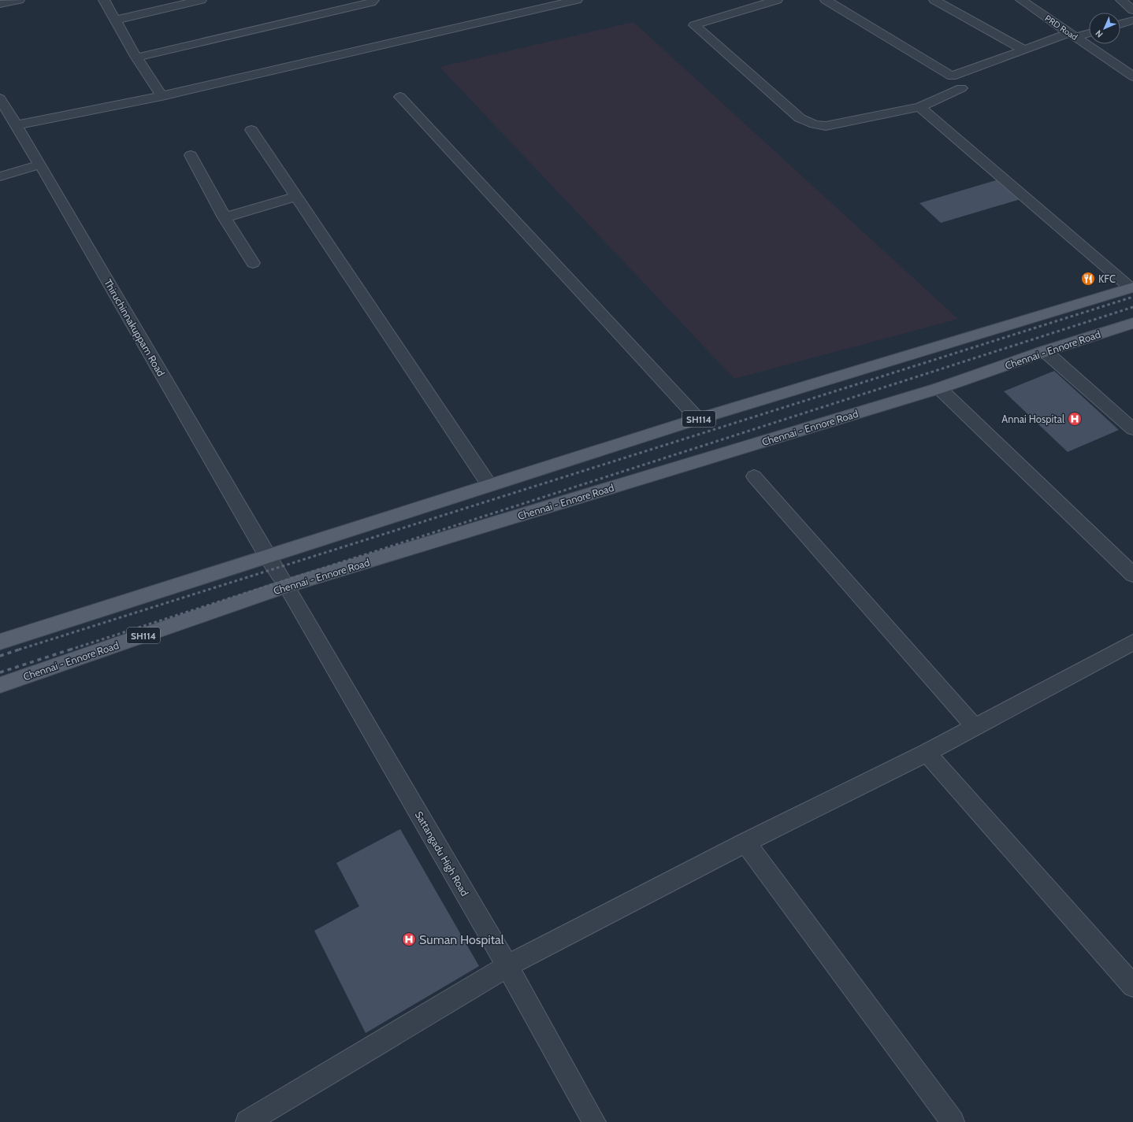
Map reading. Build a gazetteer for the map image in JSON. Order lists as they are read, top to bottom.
{
  "streets": {
    "main road": ["Chennai - Ennore Road", "SH114"],
    "street": ["PRD Road", "Thiruchinnakuppam Road", "Sattangadu High Road"]
  },
  "crossings": [
    ["Thiruchinnakuppam Road", "Chennai - Ennore Road"],
    ["Thiruchinnakuppam Road", "SH114"],
    ["Thiruchinnakuppam Road", "Sattangadu High Road"],
    ["Chennai - Ennore Road", "Sattangadu High Road"]
  ],
  "places": {
    "restaurant": ["KFC"],
    "hospital": ["Annai Hospital", "Suman Hospital"]
  },
  "north": "bottom left"
}
